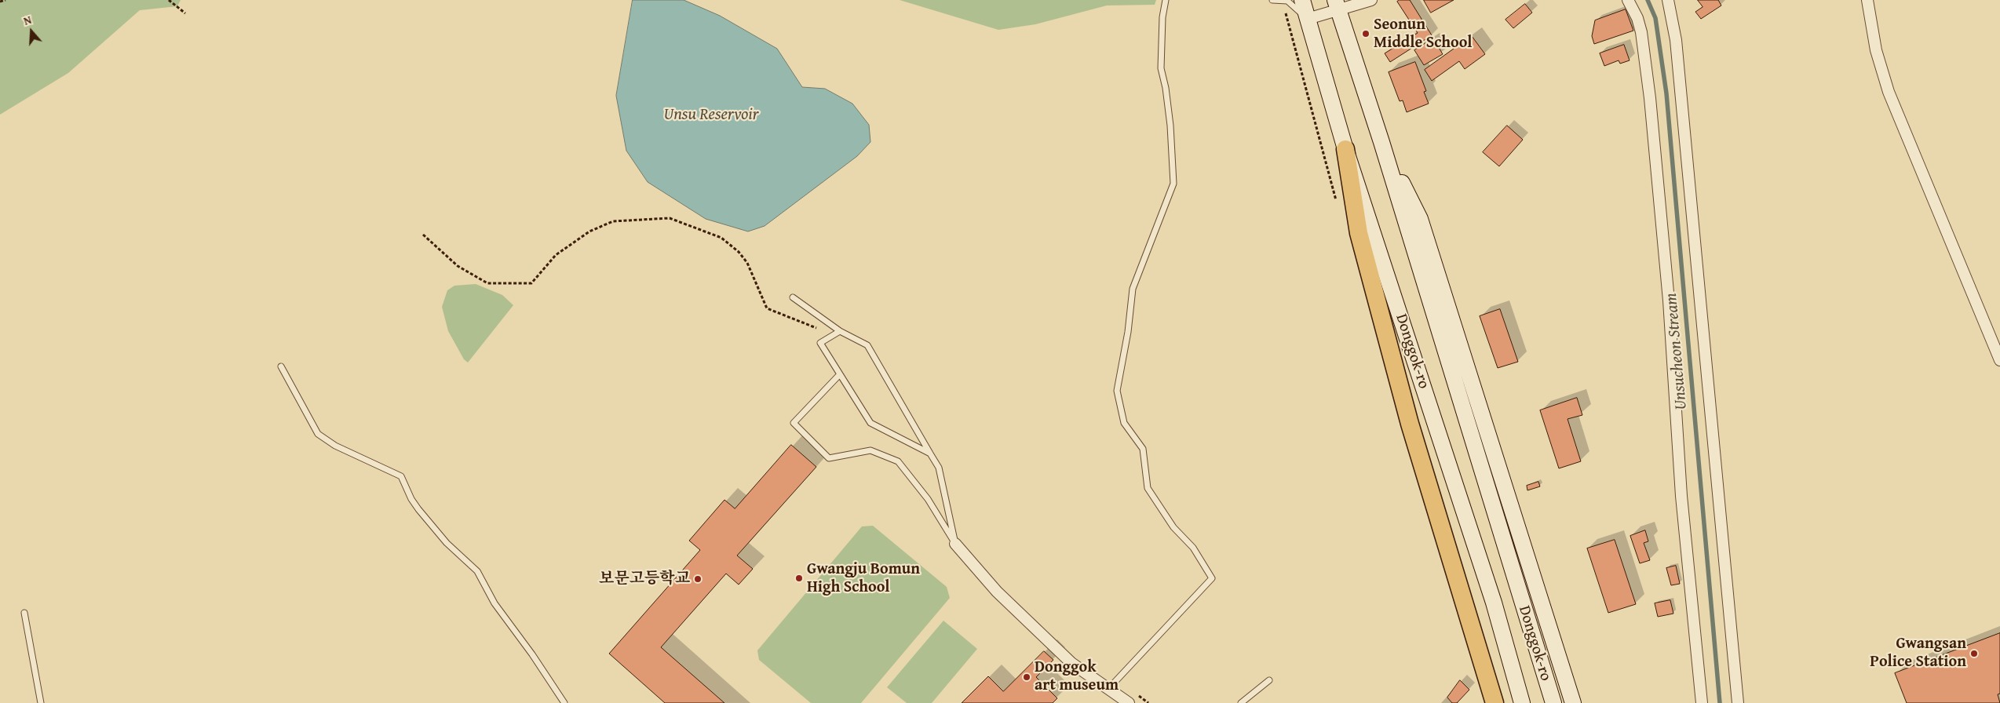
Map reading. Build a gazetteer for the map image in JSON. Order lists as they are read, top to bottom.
{
  "streets": {
    "main road": ["Donggok-ro"]
  },
  "water": ["Unsu Reservoir", "Unsucheon Stream"],
  "places": [
    "Seonun Middle School",
    "Gwangju Bomun High School",
    "보문고등학교",
    "Gwangsan Police Station",
    "Donggok art museum"
  ],
  "north": "top"
}
